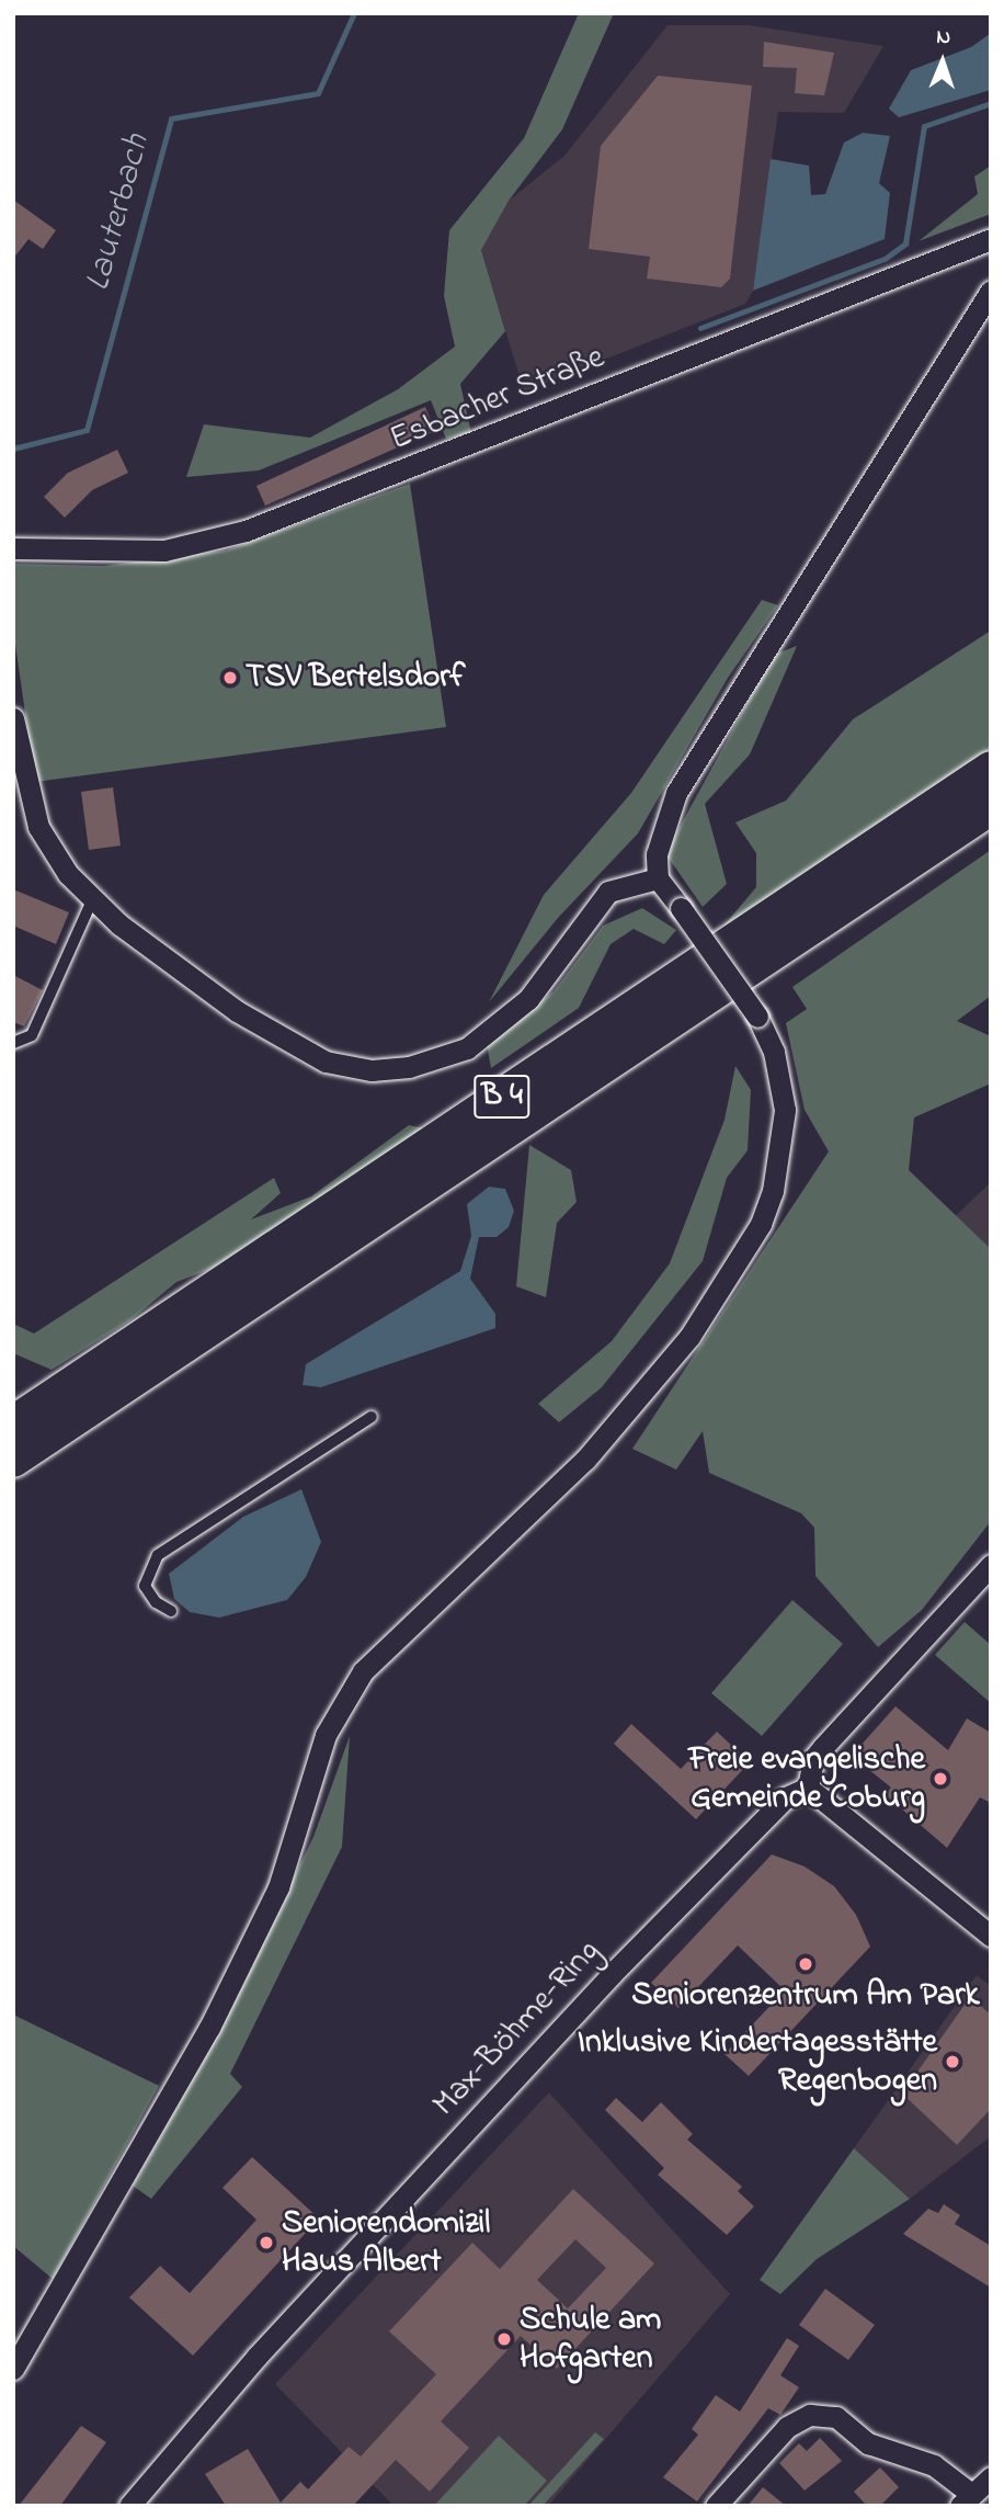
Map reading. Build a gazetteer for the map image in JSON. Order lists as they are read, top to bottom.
{
  "streets": {
    "highway": ["B 4"],
    "street": ["Esbacher Straße", "Max-Böhme-Ring"]
  },
  "water": ["Lauterbach"],
  "places": [
    "TSV Bertelsdorf",
    "Freie evangelische Gemeinde Coburg",
    "Seniorenzentrum Am Park",
    "Inklusive Kindertagesstätte Regenbogen",
    "Seniorendomizil Haus Albert",
    "Schule am Hofgarten"
  ],
  "north": "top"
}
